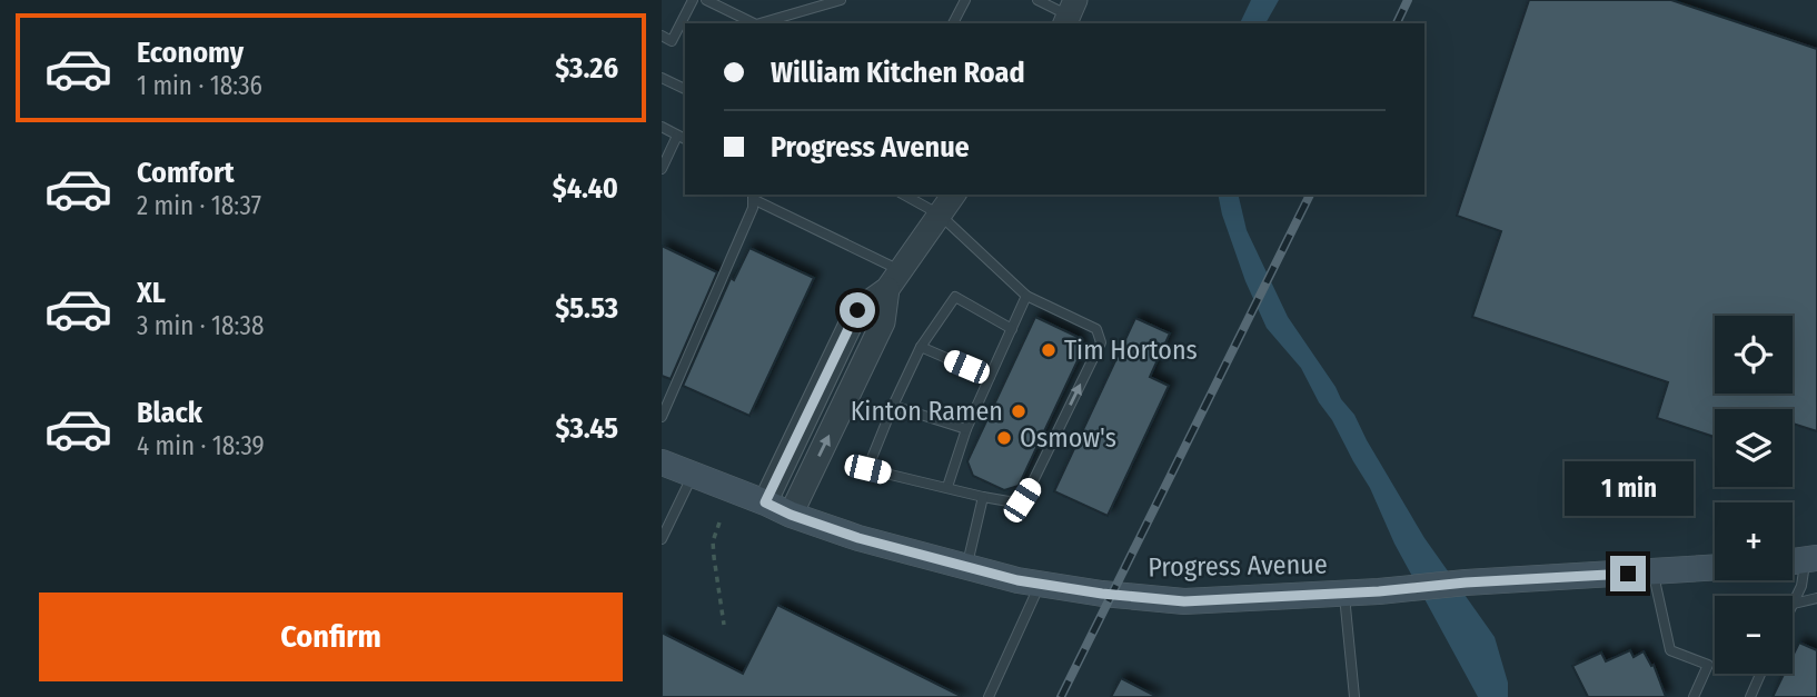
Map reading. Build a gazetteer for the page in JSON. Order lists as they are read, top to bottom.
{
  "streets": {
    "main road": ["Progress Avenue"]
  },
  "places": ["Tim Hortons", "Kinton Ramen", "Osmow's"],
  "page": {
    "list": [
      {
        "name": "Economy",
        "note": "1 min · 18:36",
        "value": "$3.26"
      },
      {
        "name": "Comfort",
        "note": "2 min · 18:37",
        "value": "$4.40"
      },
      {
        "name": "XL",
        "note": "3 min · 18:38",
        "value": "$5.53"
      },
      {
        "name": "Black",
        "note": "4 min · 18:39",
        "value": "$3.45"
      }
    ],
    "banner": ["William Kitchen Road", "Progress Avenue"],
    "map_buttons": ["+", "−"],
    "bubble": "1 min",
    "buttons": "Confirm"
  }
}
